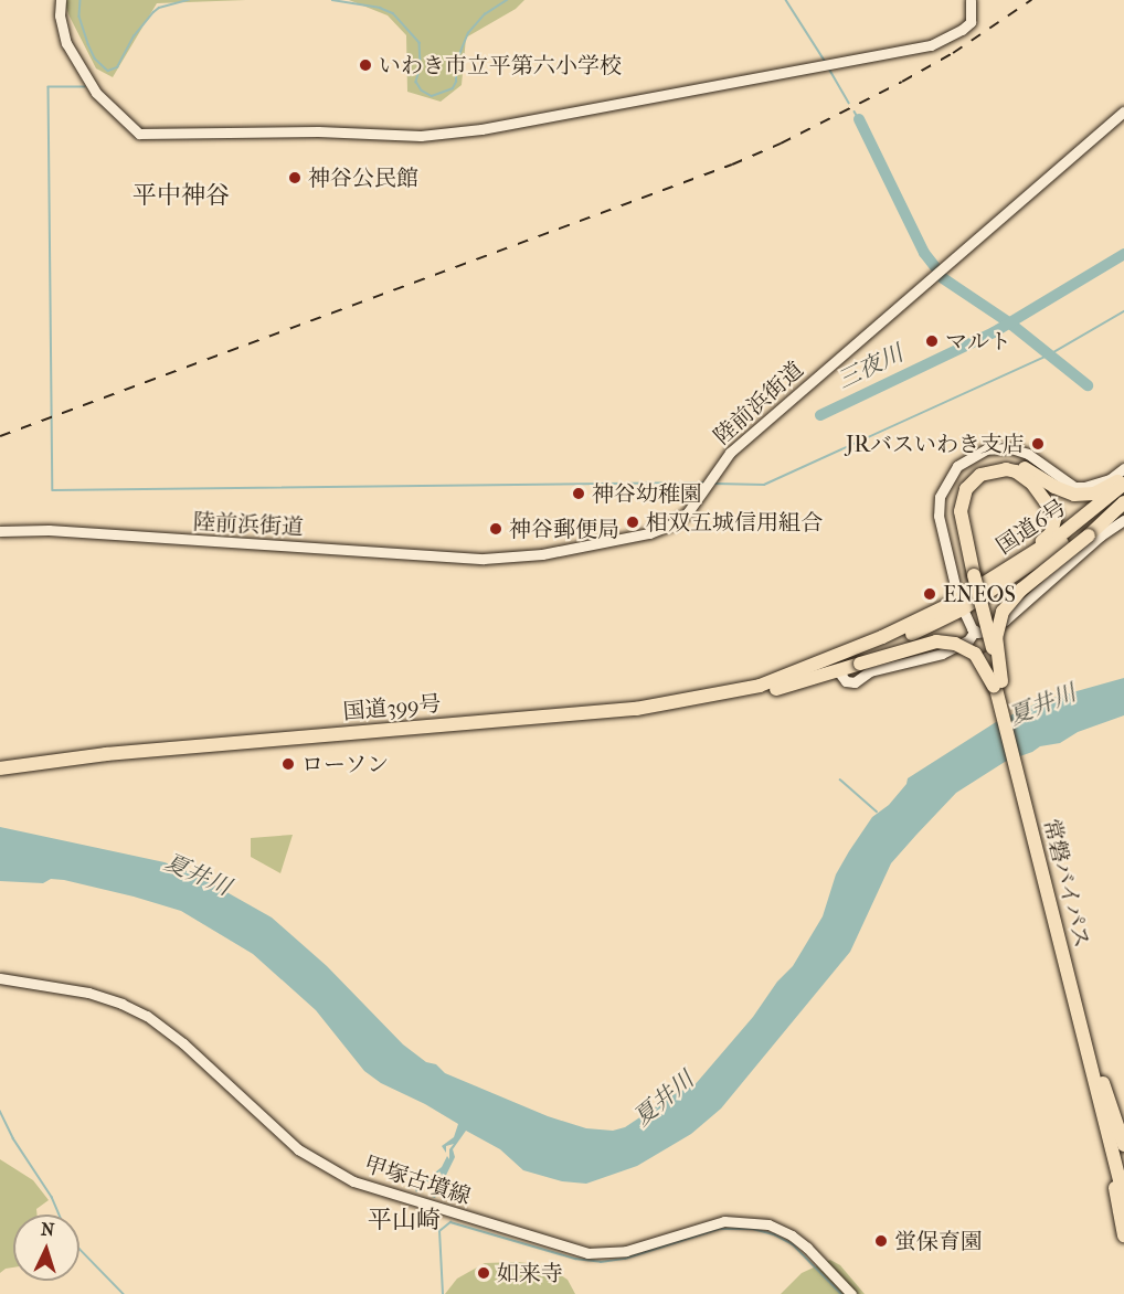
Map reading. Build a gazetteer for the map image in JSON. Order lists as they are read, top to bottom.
{
  "streets": {
    "highway": ["国道6号", "国道399号", "常磐バイパス"],
    "street": ["陸前浜街道", "甲塚古墳線"]
  },
  "crossings": [
    ["国道6号", "国道399号"],
    ["国道6号", "常磐バイパス"]
  ],
  "districts": ["平中神谷", "平山崎"],
  "water": ["三夜川", "夏井川"],
  "places": [
    "いわき市立平第六小学校",
    "神谷公民館",
    "マルト",
    "JRバスいわき支店",
    "神谷幼稚園",
    "相双五城信用組合",
    "神谷郵便局",
    "ENEOS",
    "ローソン",
    "蛍保育園",
    "如来寺"
  ],
  "north": "top"
}
